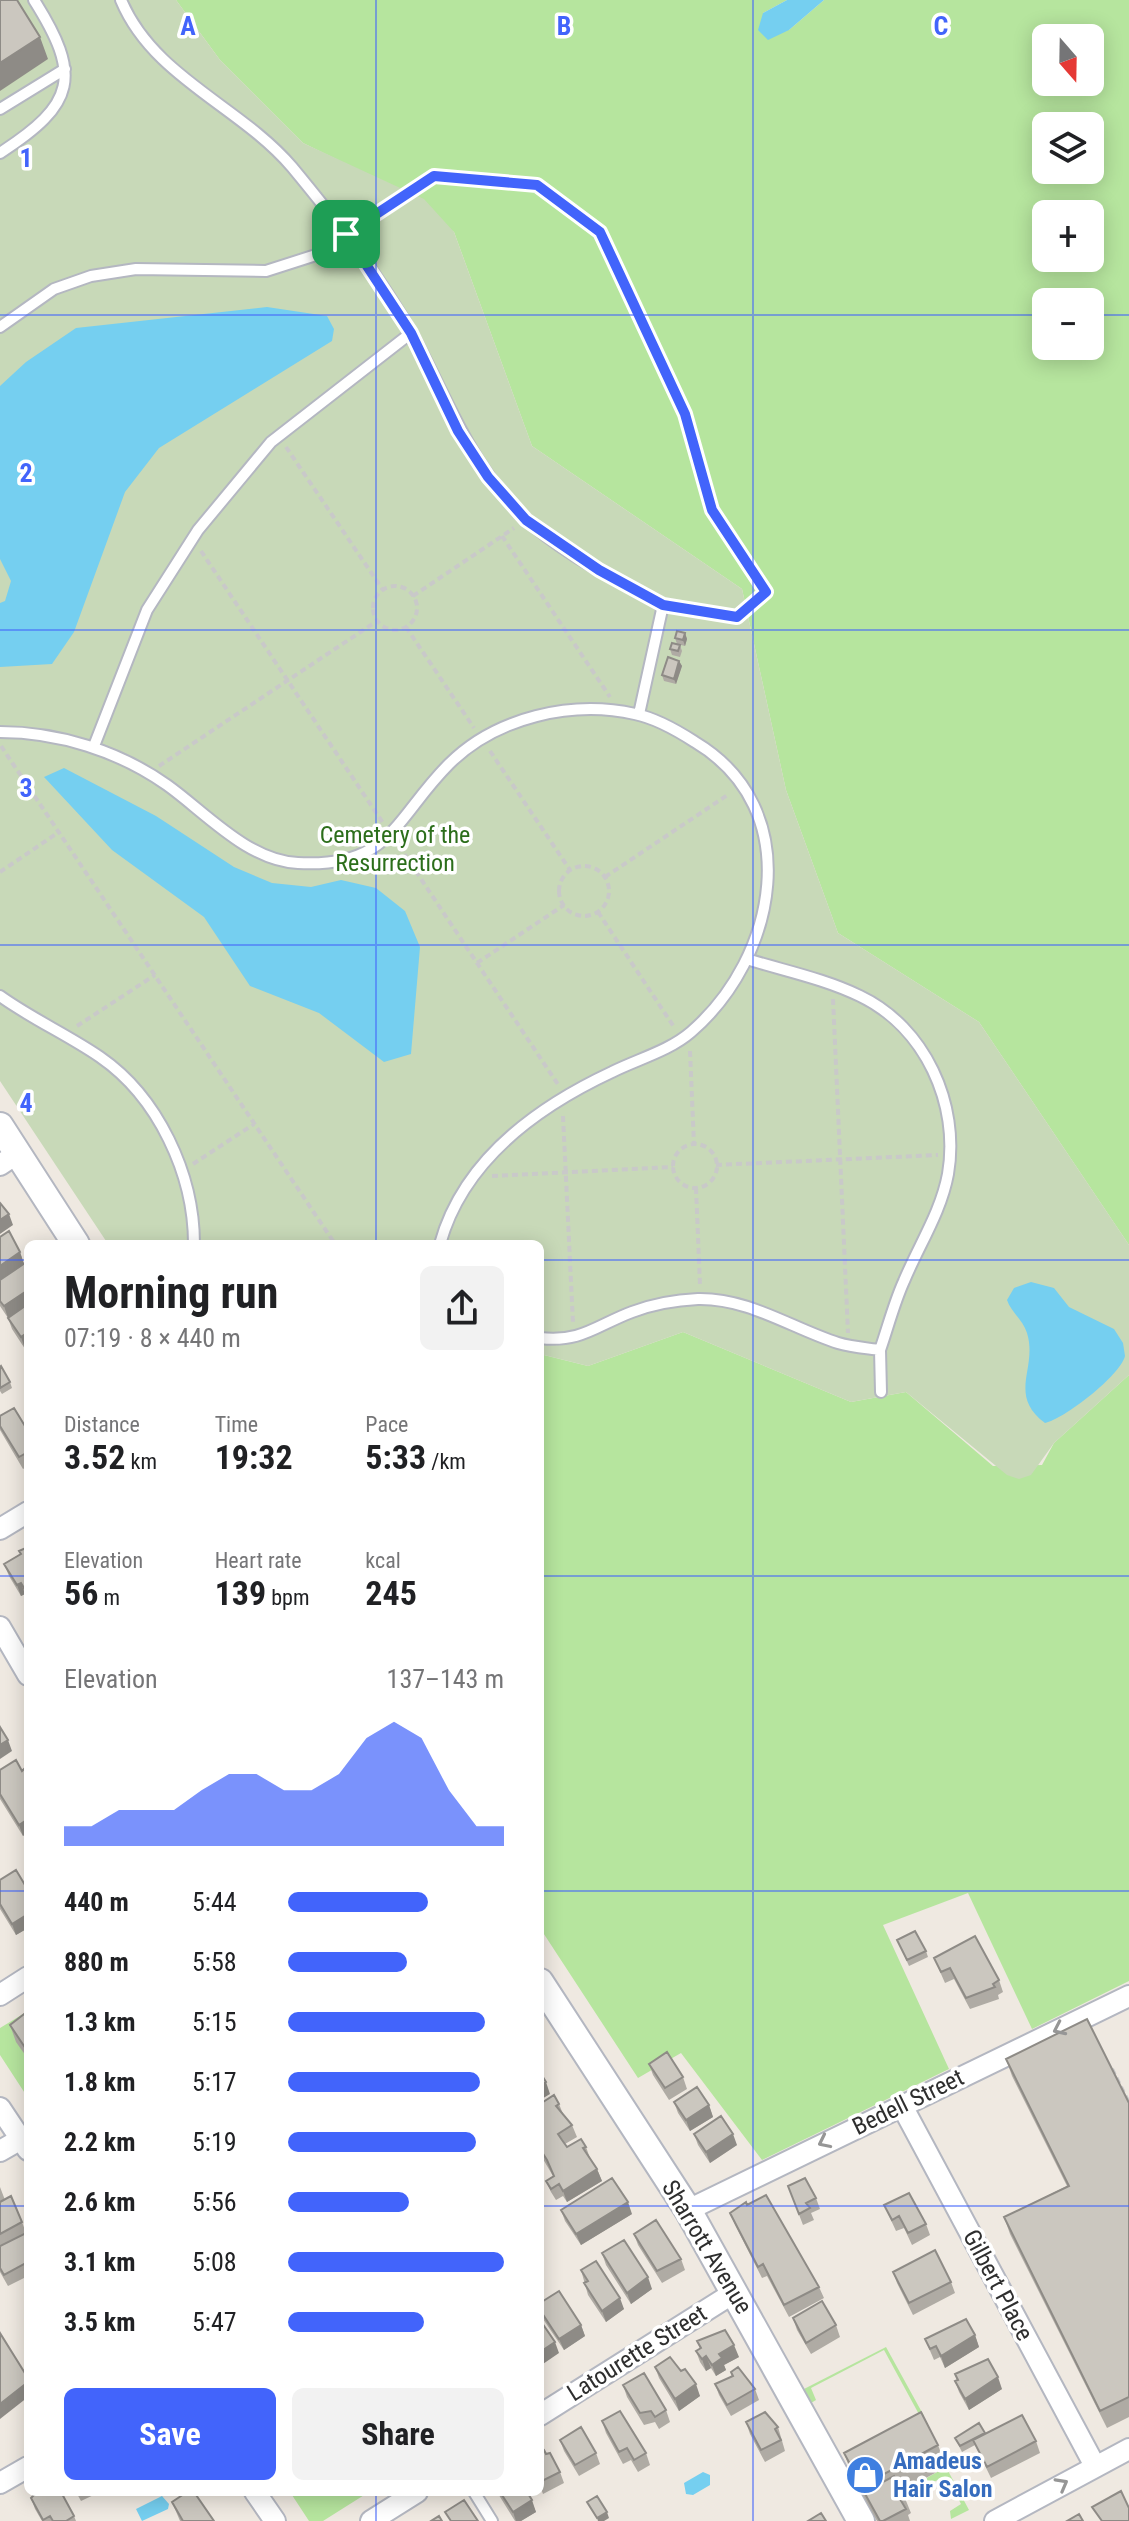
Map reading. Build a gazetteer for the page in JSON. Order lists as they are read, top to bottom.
{
  "streets": {
    "street": [
      "Bedell Street",
      "Sharrott Avenue",
      "Gilbert Place",
      "Latourette Street"
    ]
  },
  "crossings": [
    ["Bedell Street", "Sharrott Avenue"],
    ["Bedell Street", "Gilbert Place"],
    ["Sharrott Avenue", "Latourette Street"]
  ],
  "one_way": ["Bedell Street"],
  "parks": ["Cemetery of the Resurrection"],
  "places": {
    "shop": ["Amadeus Hair Salon"]
  },
  "north": "bottom",
  "page": {
    "map_buttons": ["+", "−"],
    "heading": ["Morning run", "07:19 · 8 × 440 m"],
    "stats": [
      ["Distance", "3.52 km"],
      ["Time", "19:32"],
      ["Pace", "5:33 /km"],
      ["Elevation", "56 m"],
      ["Heart rate", "139 bpm"],
      ["kcal", "245"]
    ],
    "chart": ["Elevation", "137–143 m"],
    "list": [
      {
        "name": "440 m",
        "note": "5:44"
      },
      {
        "name": "880 m",
        "note": "5:58"
      },
      {
        "name": "1.3 km",
        "note": "5:15"
      },
      {
        "name": "1.8 km",
        "note": "5:17"
      },
      {
        "name": "2.2 km",
        "note": "5:19"
      },
      {
        "name": "2.6 km",
        "note": "5:56"
      },
      {
        "name": "3.1 km",
        "note": "5:08"
      },
      {
        "name": "3.5 km",
        "note": "5:47"
      }
    ],
    "buttons": ["Save", "Share"]
  },
  "grid": {
    "columns": ["A", "B", "C"],
    "rows": [
      "1",
      "2",
      "3",
      "4"
    ]
  }
}
